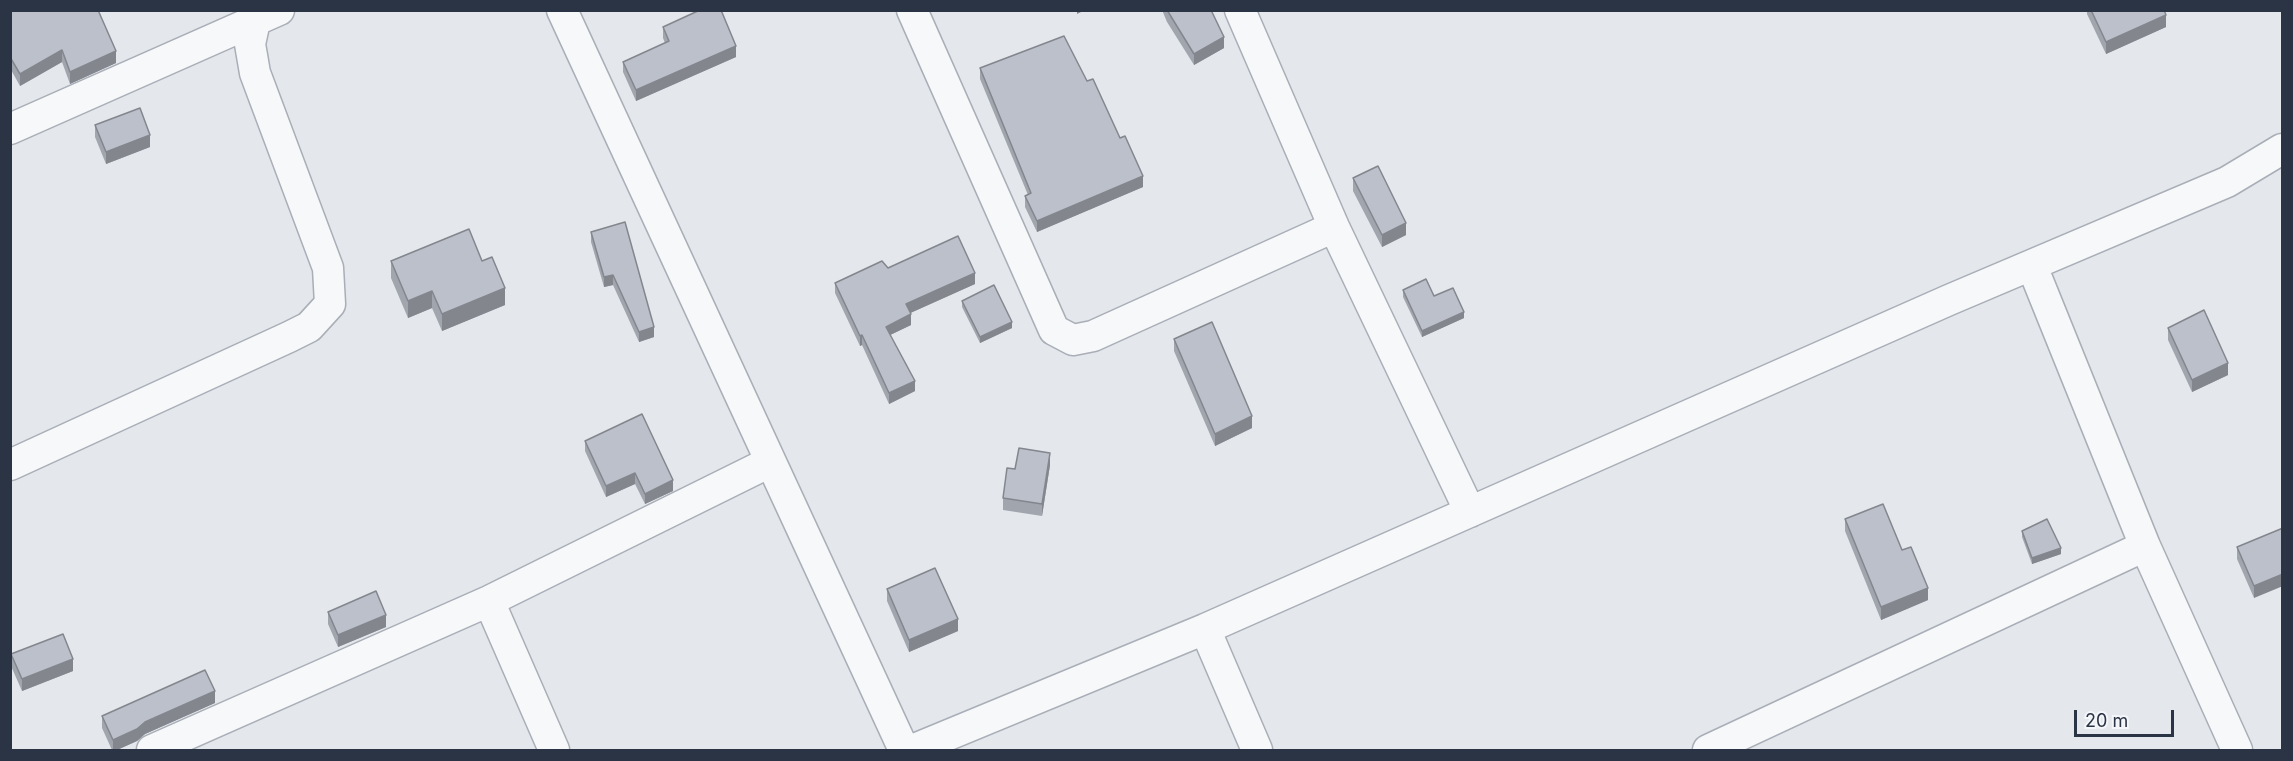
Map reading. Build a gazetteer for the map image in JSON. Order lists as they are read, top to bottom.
{
  "scale_bar": "20 m"
}
